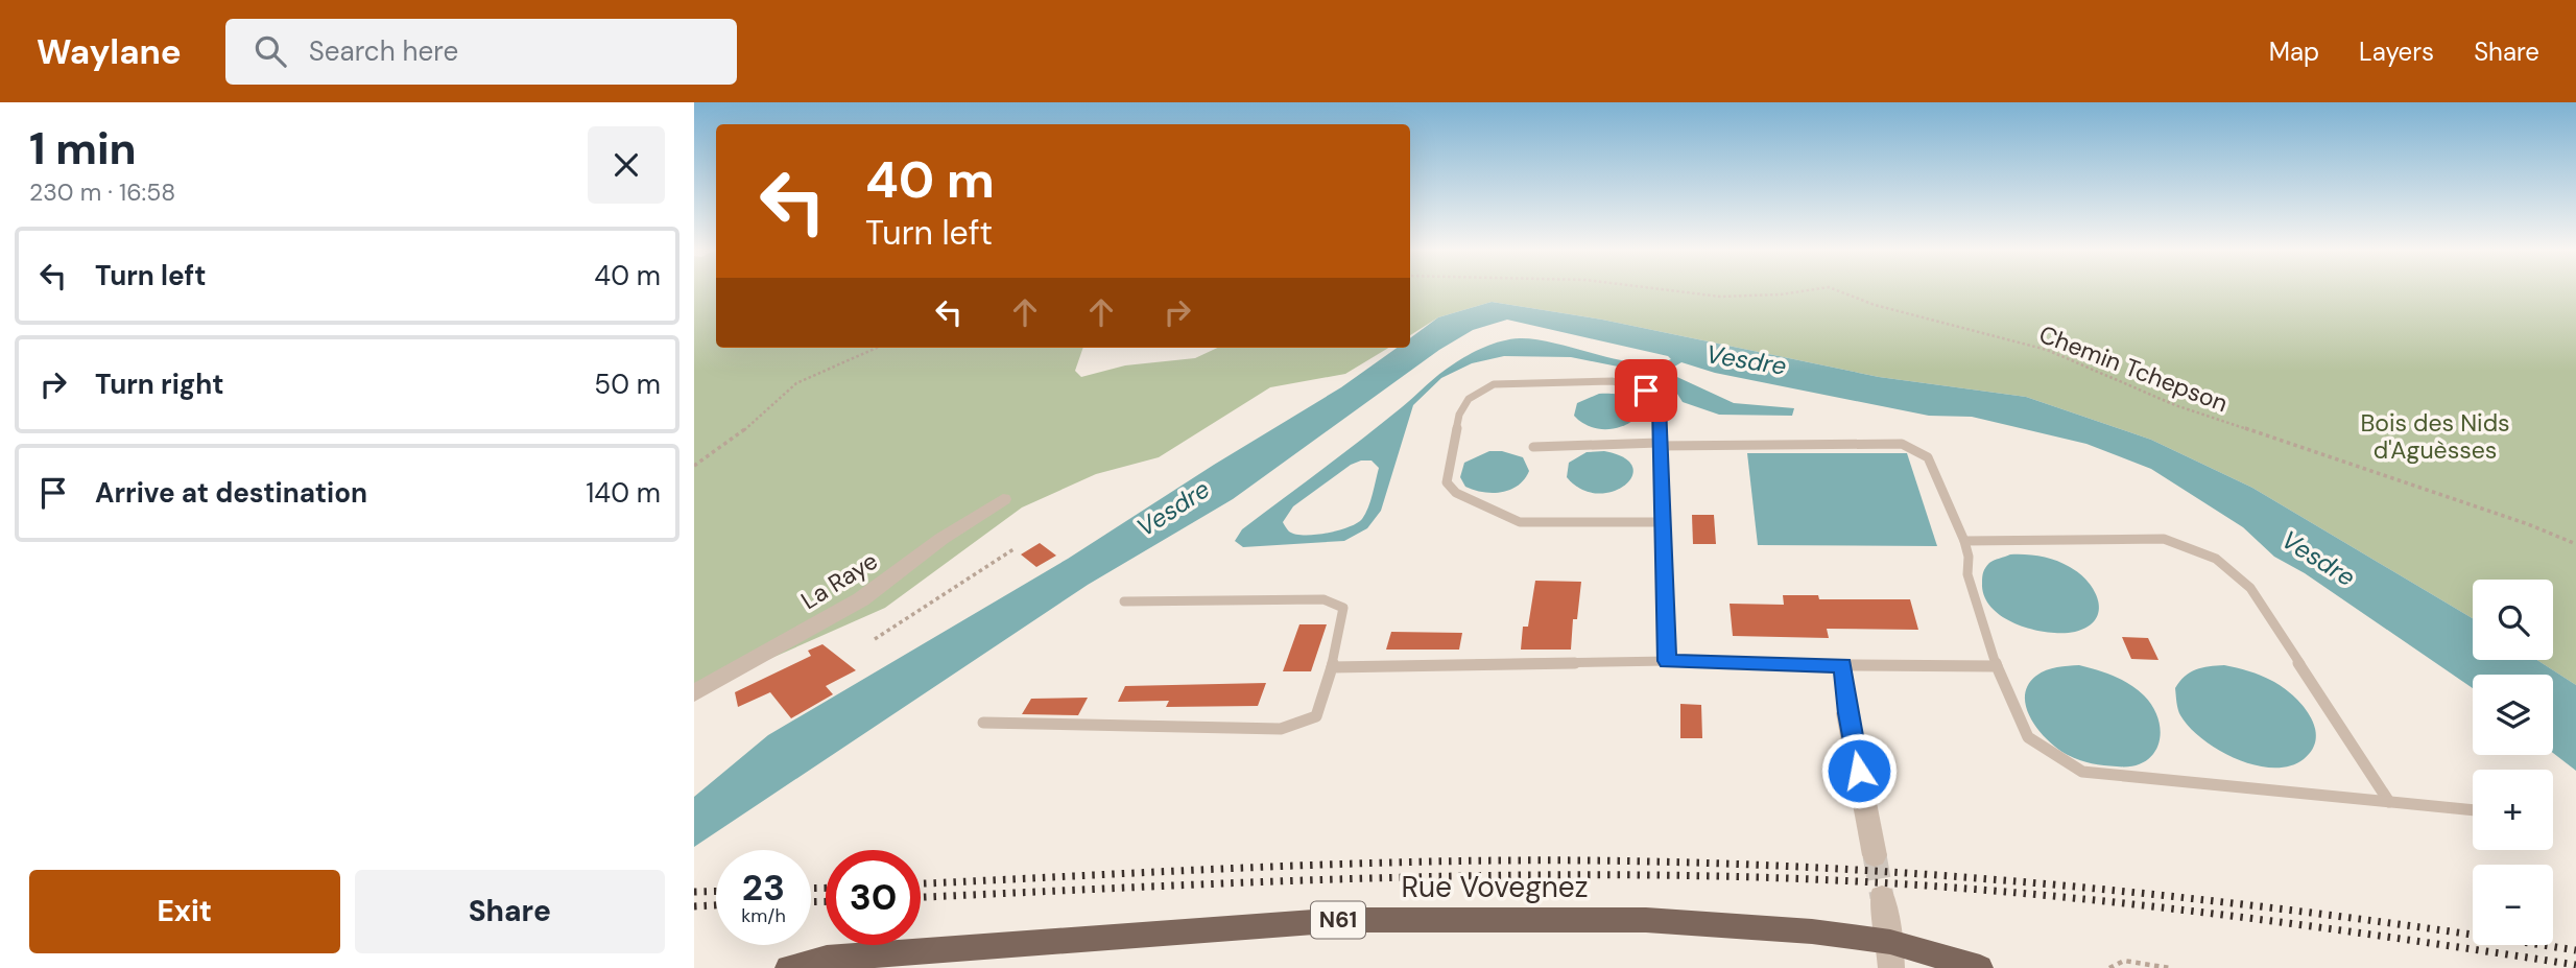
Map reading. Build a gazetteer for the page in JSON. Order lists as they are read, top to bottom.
{
  "streets": {
    "main road": ["Rue Vovegnez", "N61"],
    "street": ["La Raye"],
    "path": ["Chemin Tchepson"]
  },
  "water": ["Vesdre"],
  "parks": ["Bois des Nids d'Aguèsses"],
  "page": {
    "header": "Waylane",
    "search": "Search here",
    "nav": ["Map", "Layers", "Share"],
    "heading": ["1 min", "230 m · 16:58"],
    "turn": ["40 m", "Turn left"],
    "list": [
      {
        "name": "Turn left",
        "value": "40 m"
      },
      {
        "name": "Turn right",
        "value": "50 m"
      },
      {
        "name": "Arrive at destination",
        "value": "140 m"
      }
    ],
    "map_buttons": ["+", "−"],
    "speed": "23 km/h",
    "limit": "30",
    "buttons": ["Exit", "Share"]
  }
}
